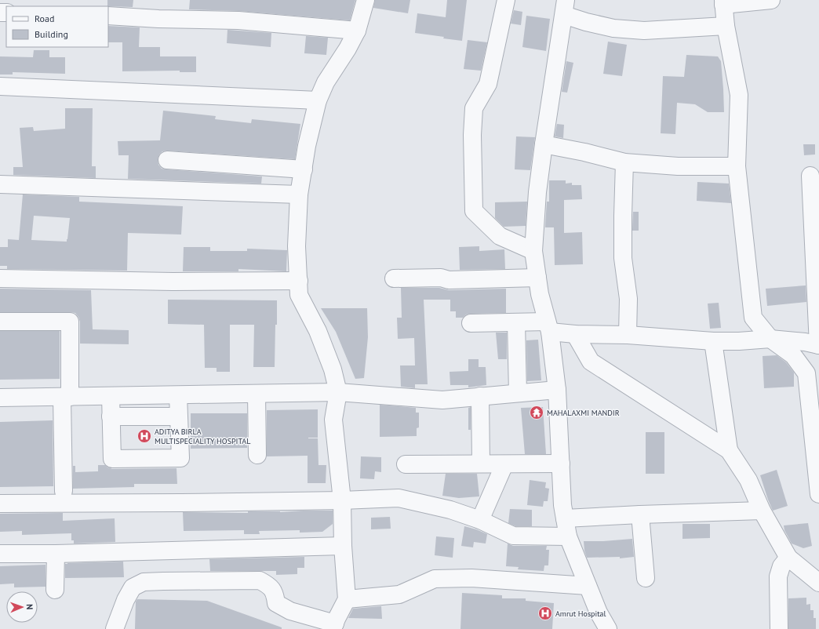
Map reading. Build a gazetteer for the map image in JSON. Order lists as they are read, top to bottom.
{
  "places": {
    "temple": ["MAHALAXMI MANDIR"],
    "hospital": ["ADITYA BIRLA MULTISPECIALITY HOSPITAL", "Amrut Hospital"]
  },
  "legend": ["Road", "Building"],
  "north": "right"
}
